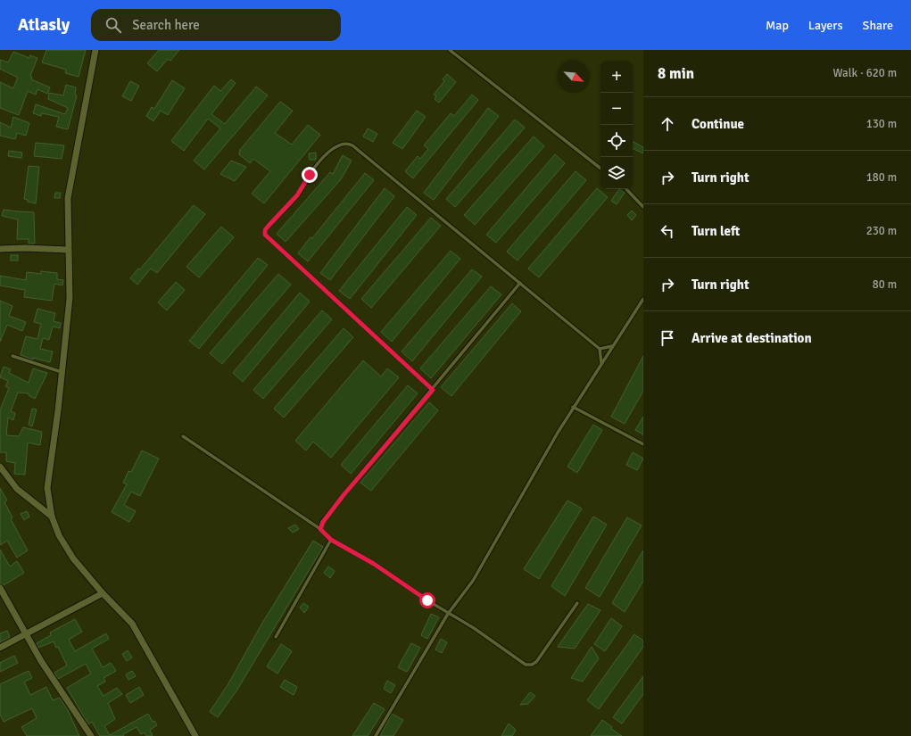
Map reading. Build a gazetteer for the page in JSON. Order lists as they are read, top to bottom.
{
  "north": "bottom right",
  "page": {
    "header": "Atlasly",
    "search": "Search here",
    "nav": ["Map", "Layers", "Share"],
    "heading": ["8 min", "Walk · 620 m"],
    "map_buttons": ["+", "−"],
    "list": [
      ["Continue", "130 m"],
      ["Turn right", "180 m"],
      ["Turn left", "230 m"],
      ["Turn right", "80 m"],
      "Arrive at destination"
    ]
  }
}
